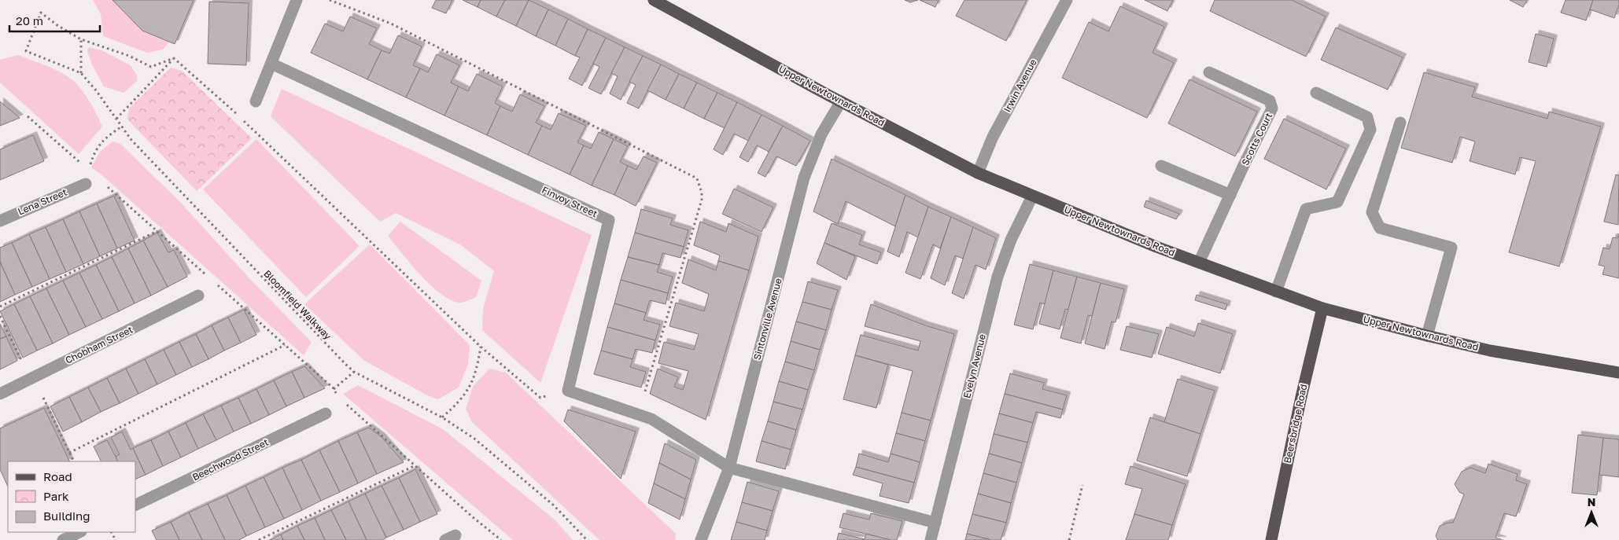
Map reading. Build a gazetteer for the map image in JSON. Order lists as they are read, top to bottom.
{
  "streets": {
    "main road": ["Upper Newtownards Road", "Beersbridge Road"],
    "street": [
      "Irwin Avenue",
      "Scotts Court",
      "Lena Street",
      "Finvoy Street",
      "Sintonville Avenue",
      "Chobham Street",
      "Evelyn Avenue",
      "Beechwood Street"
    ],
    "path": ["Bloomfield Walkway"]
  },
  "crossings": [
    ["Irwin Avenue", "Upper Newtownards Road"],
    ["Upper Newtownards Road", "Scotts Court"],
    ["Upper Newtownards Road", "Sintonville Avenue"],
    ["Upper Newtownards Road", "Evelyn Avenue"],
    ["Upper Newtownards Road", "Beersbridge Road"]
  ],
  "legend": ["Road", "Park", "Building"],
  "scale_bar": "20 m",
  "north": "top"
}
